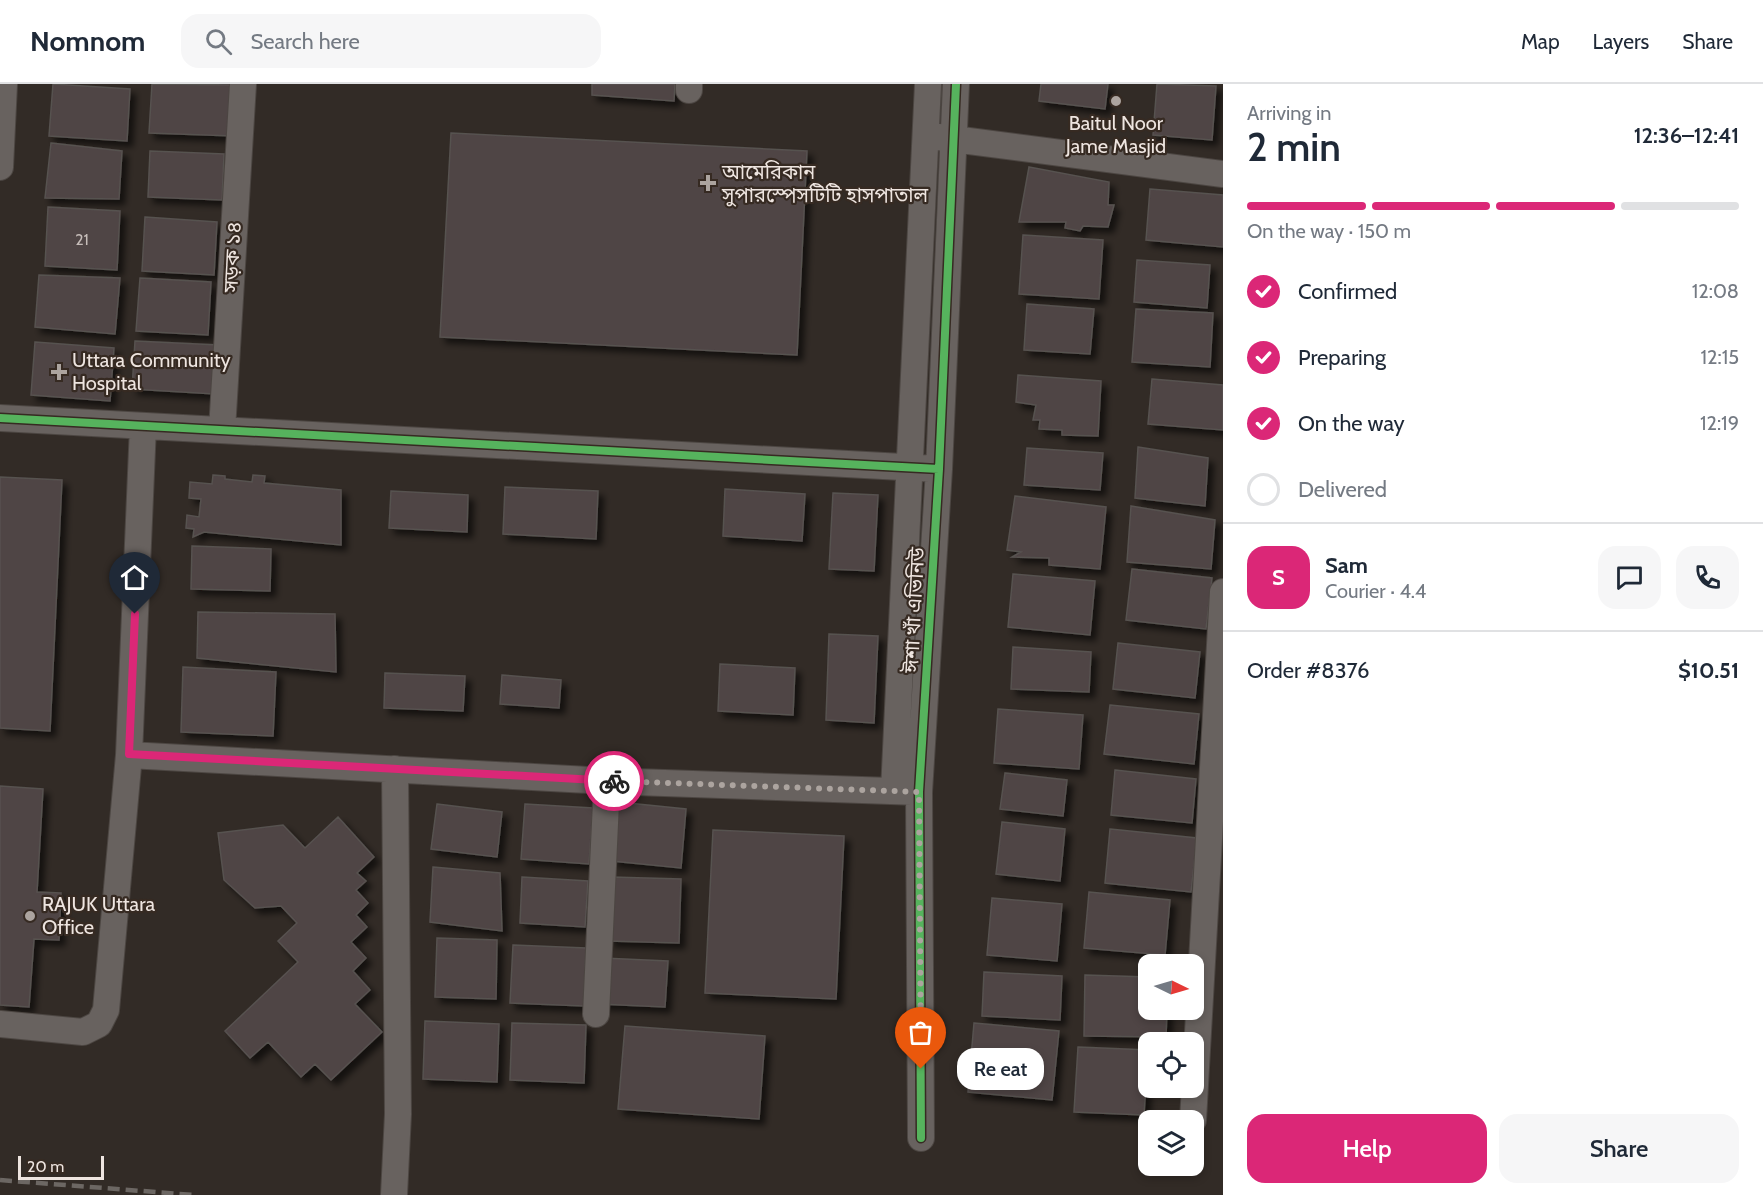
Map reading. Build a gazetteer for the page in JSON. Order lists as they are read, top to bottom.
{
  "streets": {
    "street": ["সড়ক ১৪", "ঈশা খাঁ এভিনিউ"]
  },
  "places": {
    "other": ["Baitul Noor Jame Masjid", "RAJUK Uttara Office", "Re eat"],
    "health": ["আমেরিকান সুপারস্পেসটিটি হাসপাতাল", "Uttara Community Hospital"]
  },
  "house_numbers": ["21"],
  "scale_bar": "20 m",
  "north": "right",
  "page": {
    "header": "Nomnom",
    "search": "Search here",
    "nav": ["Map", "Layers", "Share"],
    "heading": ["2 min", "Arriving in", "12:36–12:41"],
    "panel": [
      "Sam",
      "Courier · 4.4",
      "Order #8376",
      "$10.51"
    ],
    "bar": "On the way · 150 m",
    "list": [
      ["Confirmed", "12:08"],
      ["Preparing", "12:15"],
      ["On the way", "12:19"],
      "Delivered"
    ],
    "round": "S",
    "bubble": "Re eat",
    "buttons": ["Help", "Share"],
    "scale": "20 m"
  }
}
